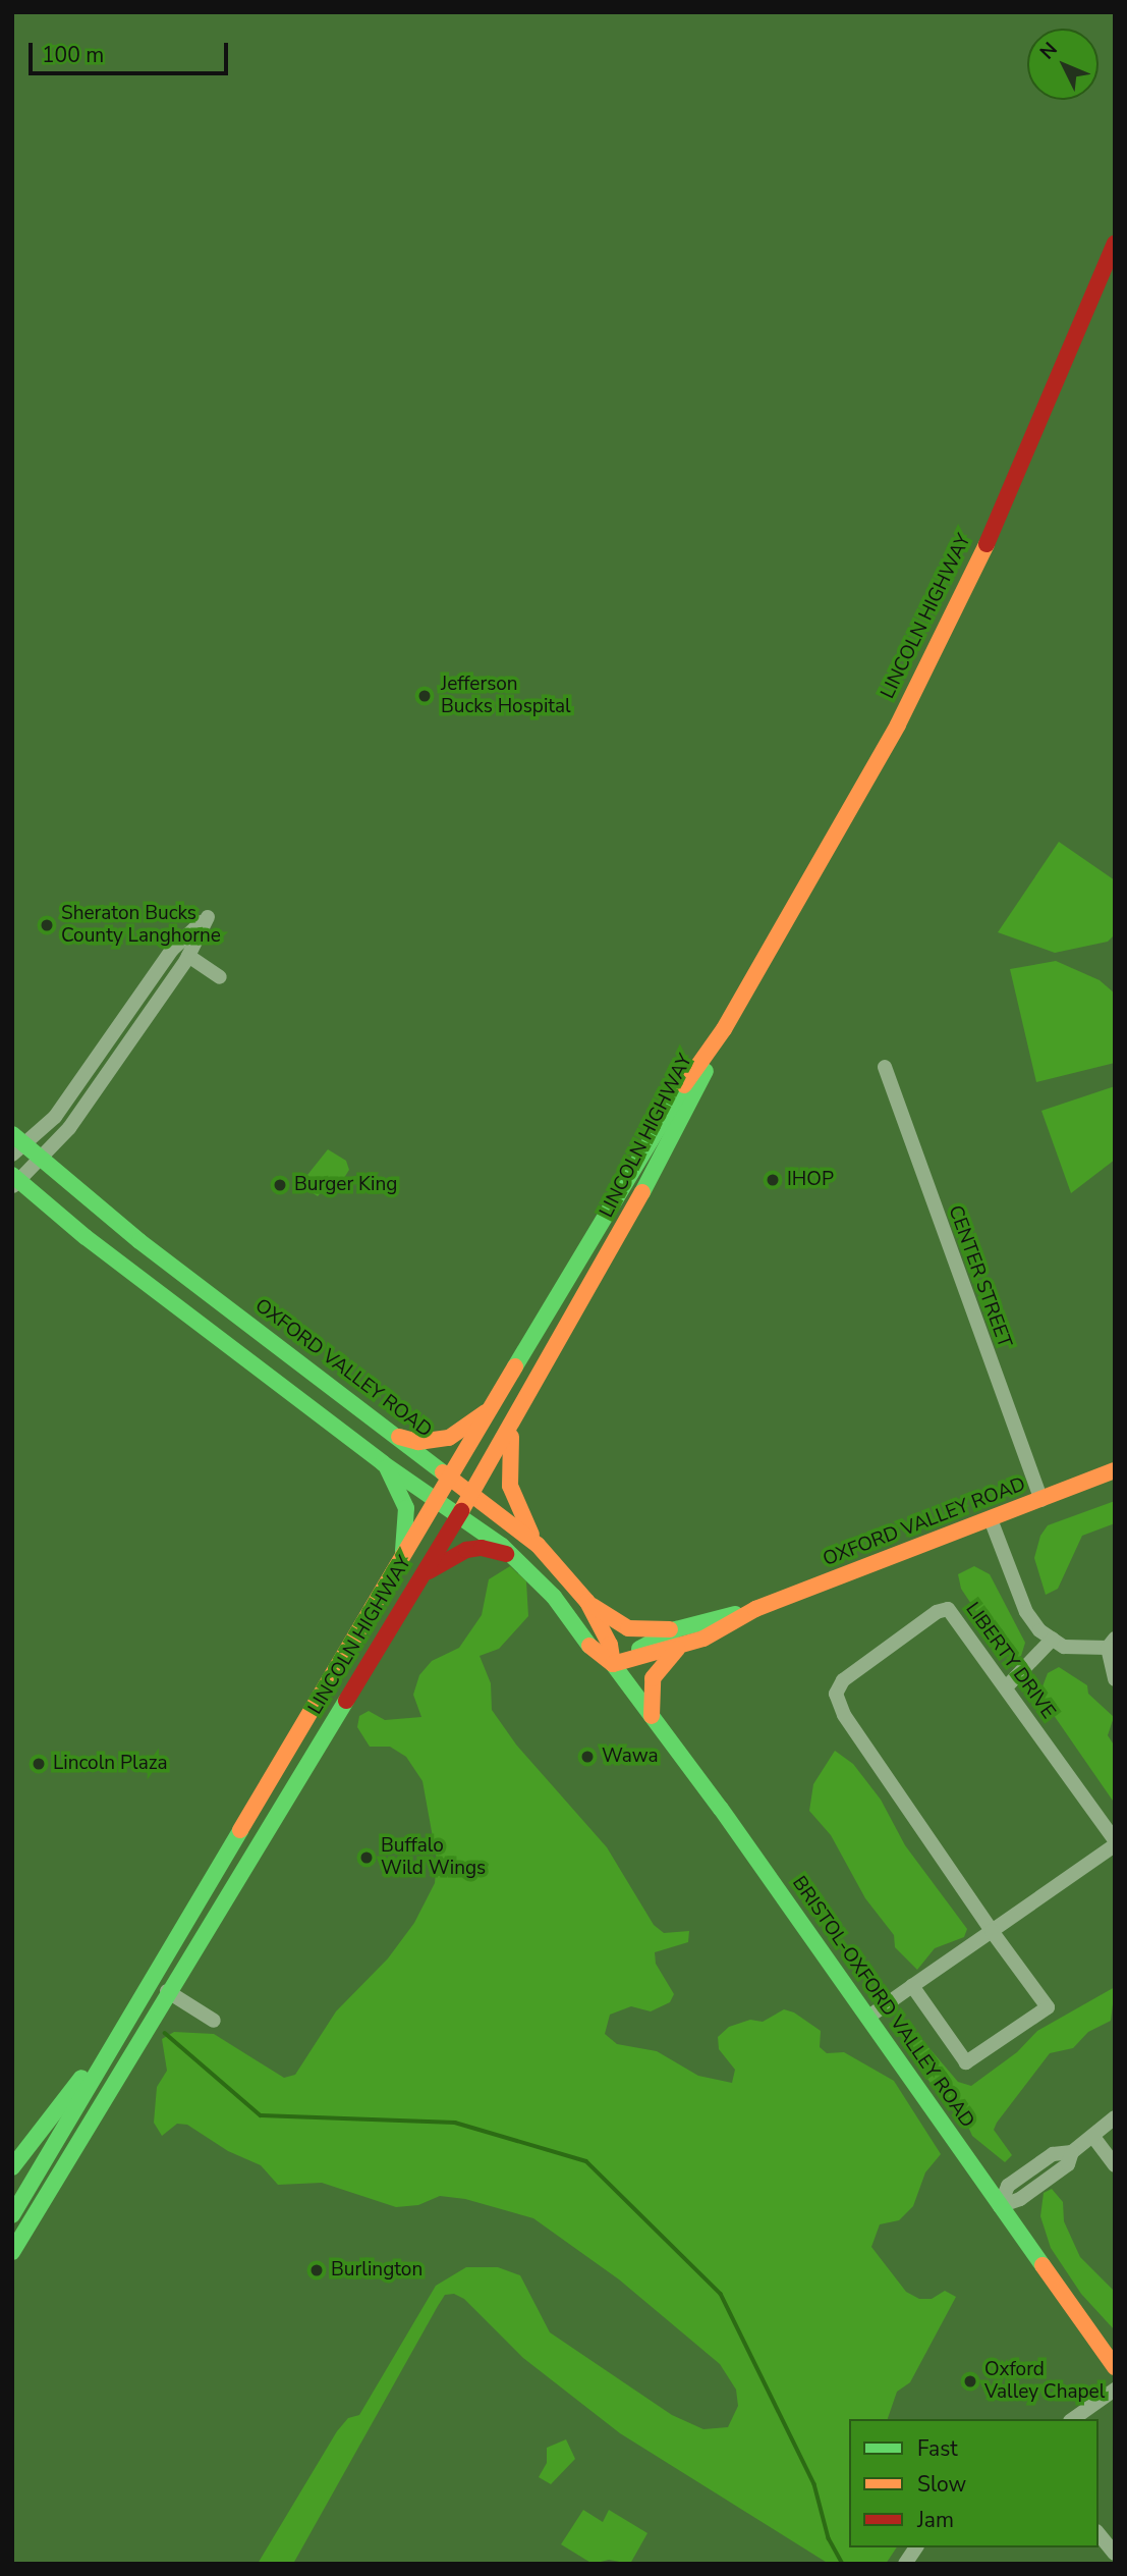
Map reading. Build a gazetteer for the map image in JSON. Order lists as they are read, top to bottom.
{
  "streets": {
    "main road": ["LINCOLN HIGHWAY", "OXFORD VALLEY ROAD", "BRISTOL-OXFORD VALLEY ROAD"],
    "street": ["CENTER STREET", "LIBERTY DRIVE"]
  },
  "crossings": [
    ["LINCOLN HIGHWAY", "OXFORD VALLEY ROAD"],
    ["CENTER STREET", "OXFORD VALLEY ROAD"],
    ["OXFORD VALLEY ROAD", "BRISTOL-OXFORD VALLEY ROAD"],
    ["LIBERTY DRIVE", "BRISTOL-OXFORD VALLEY ROAD"]
  ],
  "places": [
    "Jefferson Bucks Hospital",
    "Sheraton Bucks County Langhorne",
    "IHOP",
    "Burger King",
    "Wawa",
    "Lincoln Plaza",
    "Buffalo Wild Wings",
    "Burlington",
    "Oxford Valley Chapel"
  ],
  "legend": ["Fast", "Slow", "Jam"],
  "scale_bar": "100 m",
  "north": "top left"
}
